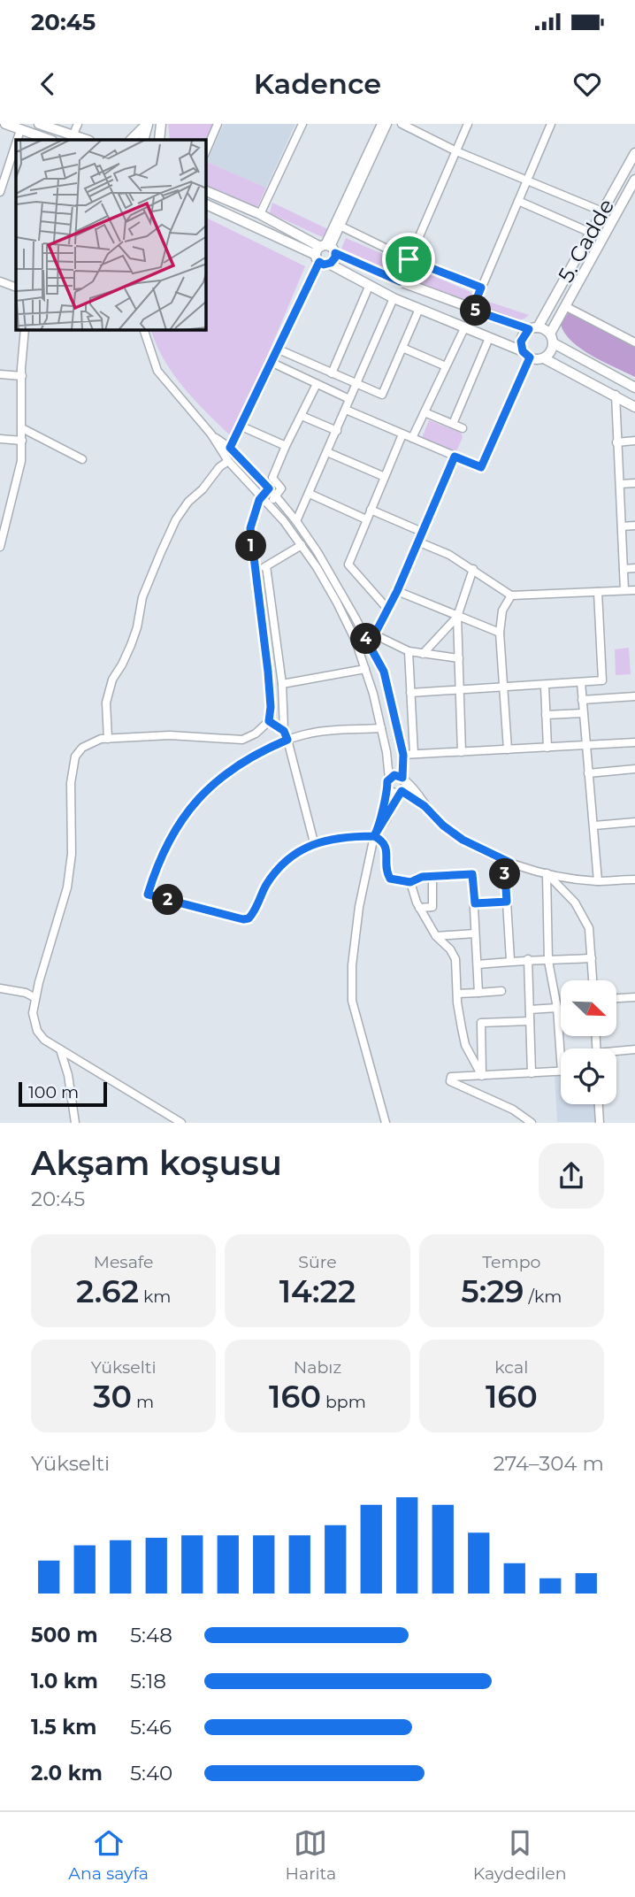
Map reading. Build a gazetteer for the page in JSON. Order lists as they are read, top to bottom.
{
  "streets": {
    "street": ["5. Cadde"]
  },
  "scale_bar": "100 m",
  "north": "bottom right",
  "page": {
    "status": "20:45",
    "header": "Kadence",
    "pins": [
      "5",
      "1",
      "4",
      "3",
      "2"
    ],
    "scale": "100 m",
    "heading": ["Akşam koşusu", "20:45"],
    "stats": [
      ["Mesafe", "2.62 km"],
      ["Süre", "14:22"],
      ["Tempo", "5:29 /km"],
      ["Yükselti", "30 m"],
      ["Nabız", "160 bpm"],
      ["kcal", "160"]
    ],
    "chart": ["Yükselti", "274–304 m"],
    "list": [
      {
        "name": "500 m",
        "note": "5:48"
      },
      {
        "name": "1.0 km",
        "note": "5:18"
      },
      {
        "name": "1.5 km",
        "note": "5:46"
      },
      {
        "name": "2.0 km",
        "note": "5:40"
      }
    ],
    "tabs": ["Ana sayfa", "Harita", "Kaydedilen"]
  }
}
